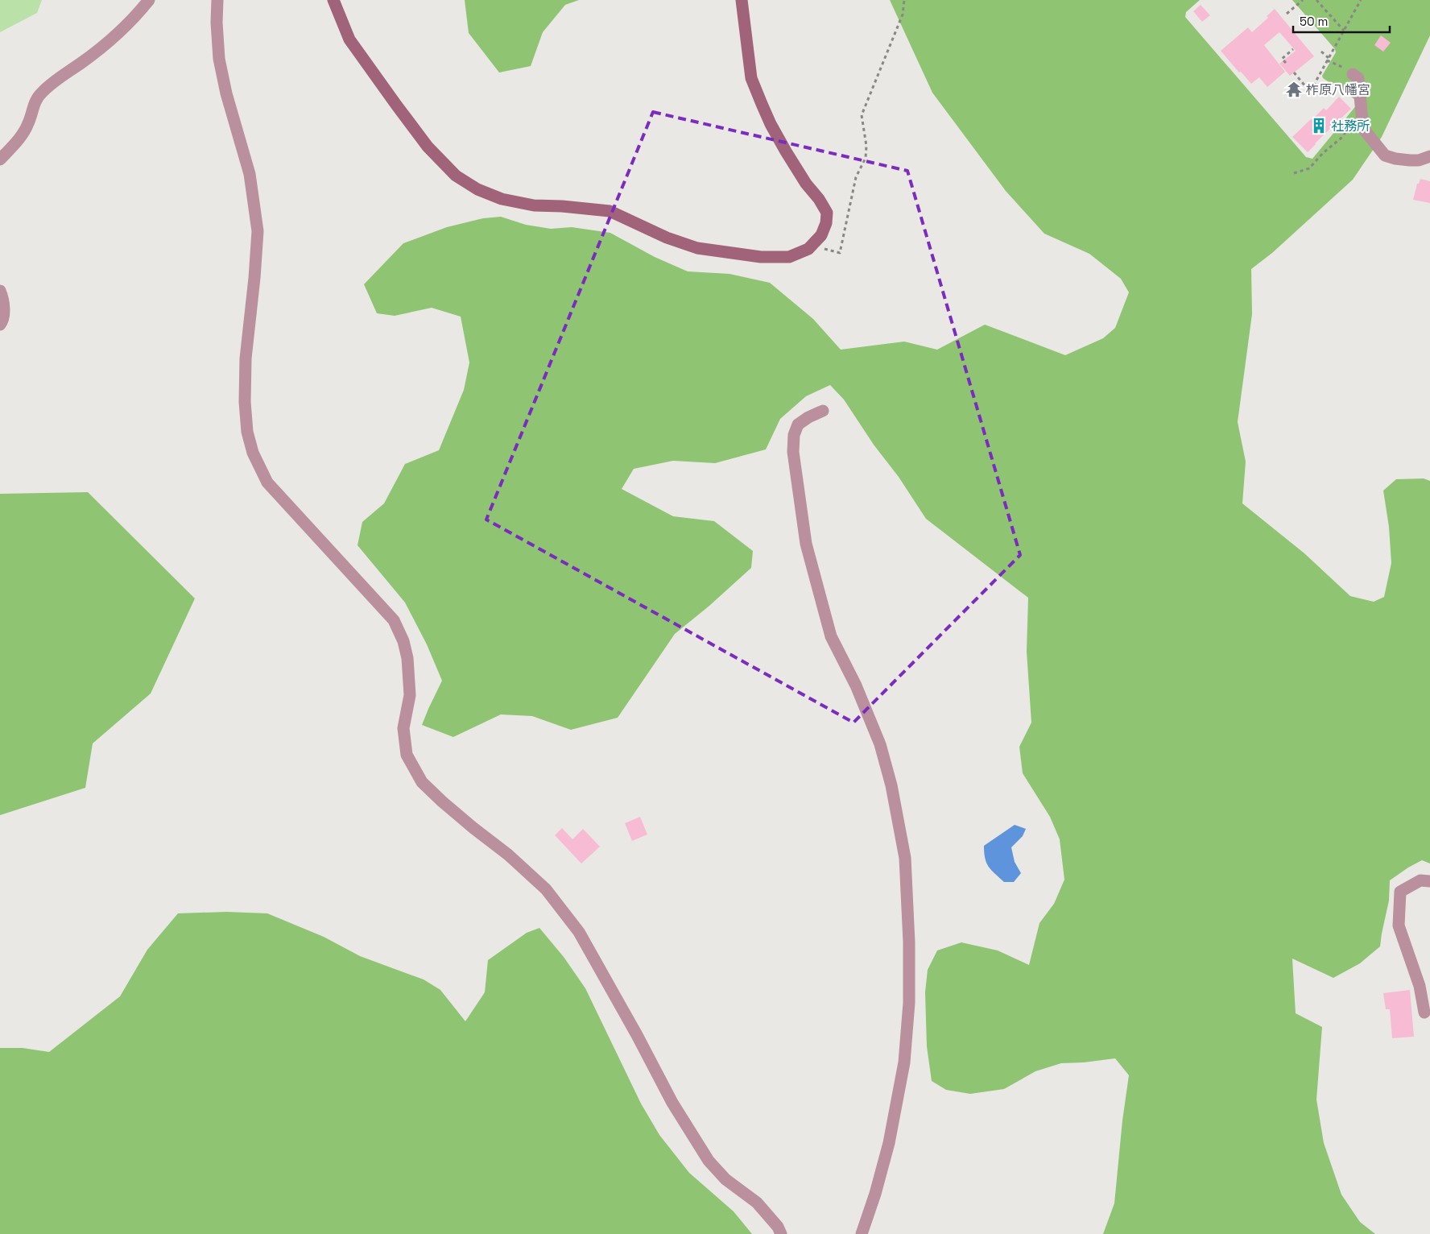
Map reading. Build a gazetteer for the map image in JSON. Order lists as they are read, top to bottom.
{
  "places": {
    "temple": ["柞原八幡宮"],
    "building": ["社務所"]
  },
  "scale_bar": "50 m"
}
